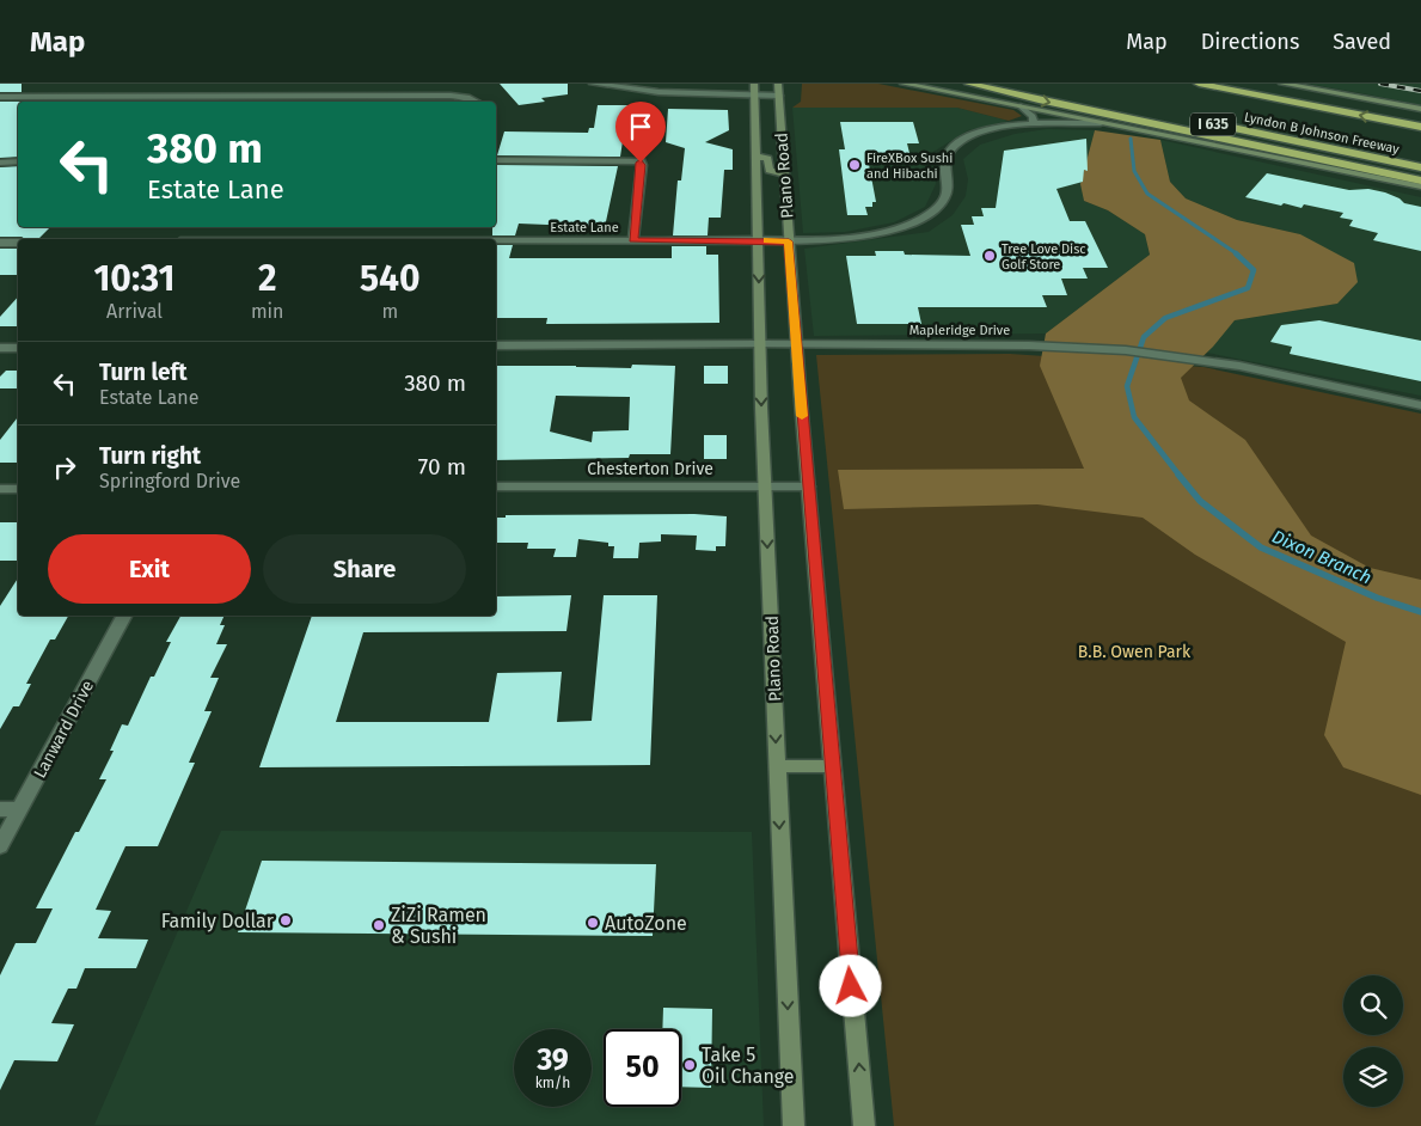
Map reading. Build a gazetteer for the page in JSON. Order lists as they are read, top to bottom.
{
  "streets": {
    "highway": ["I 635", "Lyndon B Johnson Freeway"],
    "main road": ["Plano Road"],
    "street": [
      "Estate Lane",
      "Mapleridge Drive",
      "Chesterton Drive",
      "Lanward Drive"
    ]
  },
  "crossings": [
    ["Plano Road", "Estate Lane"],
    ["Plano Road", "Mapleridge Drive"],
    ["Plano Road", "Chesterton Drive"]
  ],
  "water": ["Dixon Branch"],
  "parks": ["B.B. Owen Park"],
  "places": [
    "FireXBox Sushi and Hibachi",
    "Tree Love Disc Golf Store",
    "Family Dollar",
    "AutoZone",
    "ZiZi Ramen & Sushi",
    "Take 5 Oil Change"
  ],
  "page": {
    "header": "Map",
    "nav": ["Map", "Directions", "Saved"],
    "turn": ["380 m", "Estate Lane"],
    "eta": [
      "10:31",
      "Arrival",
      "2",
      "min",
      "540",
      "m"
    ],
    "list": [
      {
        "name": "Turn left",
        "note": "Estate Lane",
        "value": "380 m"
      },
      {
        "name": "Turn right",
        "note": "Springford Drive",
        "value": "70 m"
      }
    ],
    "buttons": ["Exit", "Share"],
    "speed": "39 km/h",
    "limit": "50"
  }
}
